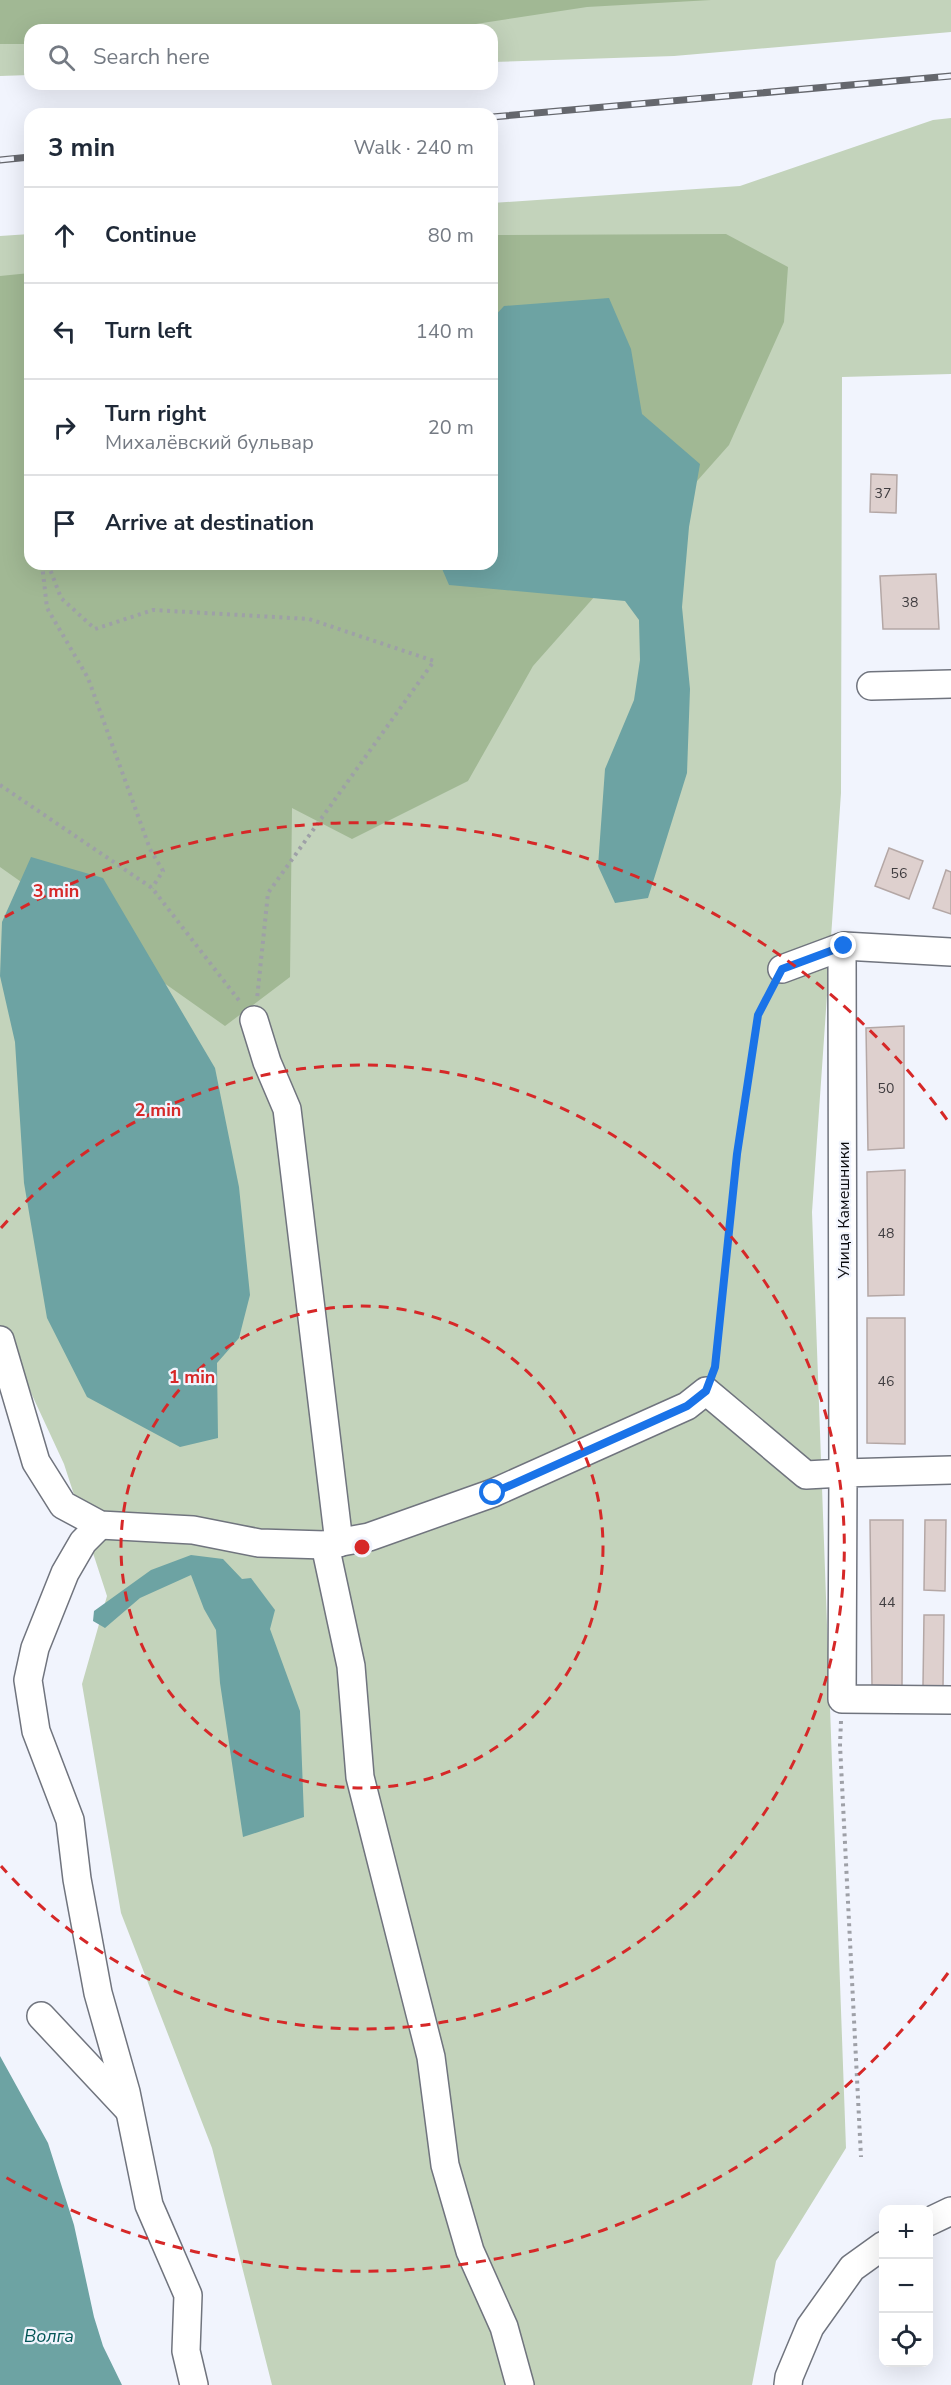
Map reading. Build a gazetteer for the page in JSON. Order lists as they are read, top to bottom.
{
  "streets": {
    "street": ["Улица Камешники"]
  },
  "water": ["Волга"],
  "house_numbers": [
    "37",
    "38",
    "56",
    "50",
    "48",
    "46",
    "44"
  ],
  "page": {
    "search": "Search here",
    "heading": ["3 min", "Walk · 240 m"],
    "list": [
      ["Continue", "80 m"],
      ["Turn left", "140 m"],
      ["Turn right", "Михалёвский бульвар", "20 m"],
      "Arrive at destination"
    ],
    "map_buttons": ["+", "−"]
  },
  "rings": ["3 min", "2 min", "1 min"]
}
